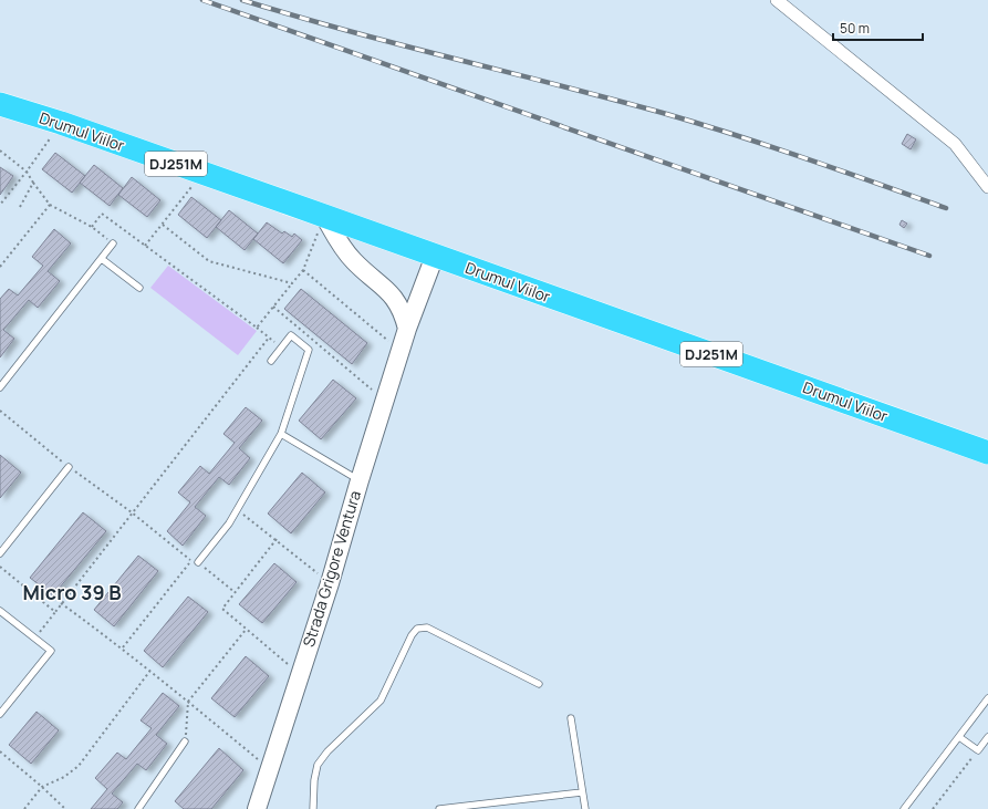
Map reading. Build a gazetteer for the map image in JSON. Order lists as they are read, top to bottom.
{
  "streets": {
    "highway": ["Drumul Viilor", "DJ251M"],
    "street": ["Strada Grigore Ventura"]
  },
  "crossings": [
    ["Drumul Viilor", "Strada Grigore Ventura"]
  ],
  "districts": ["Micro 39 B"],
  "scale_bar": "50 m"
}
